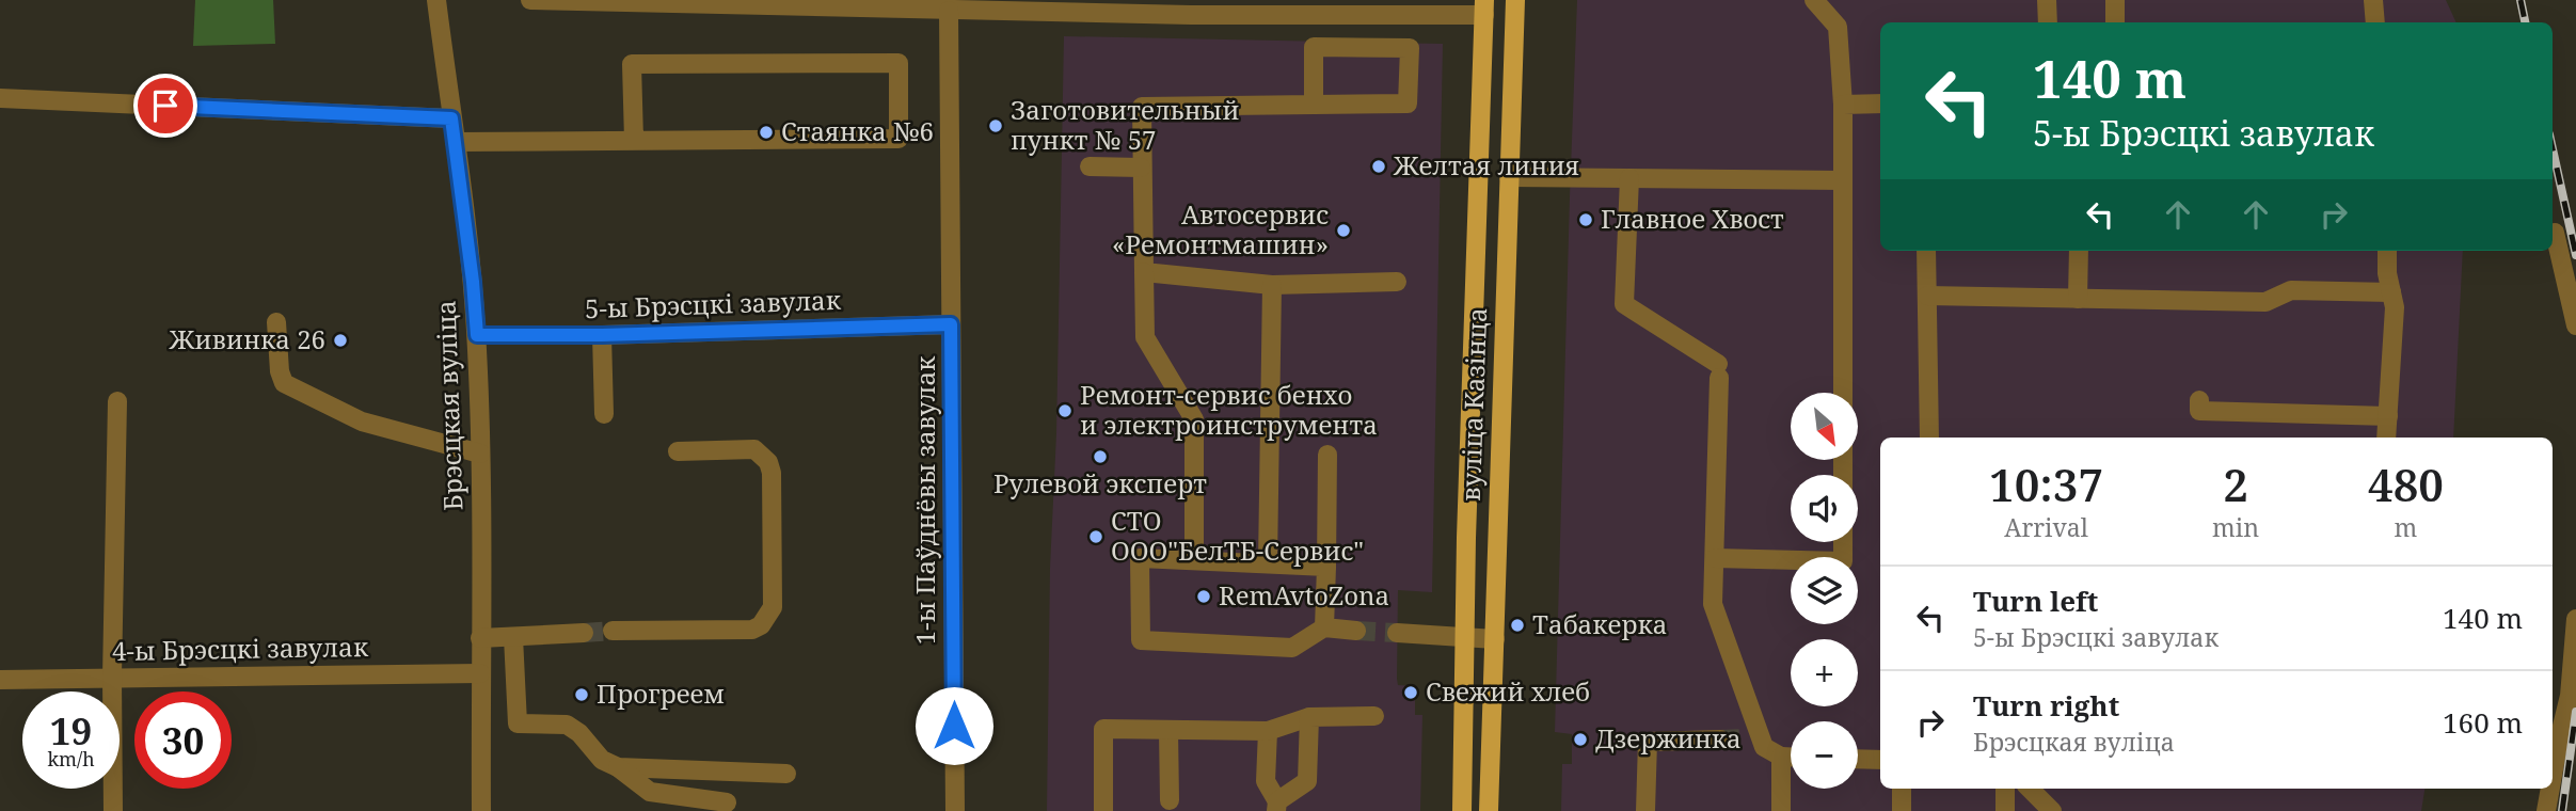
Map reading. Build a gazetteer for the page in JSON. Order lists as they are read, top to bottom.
{
  "streets": {
    "main road": ["вуліца Казінца"],
    "street": [
      "5-ы Брэсцкі завулак",
      "Брэсцкая вуліца",
      "1-ы Паўднёвы завулак",
      "4-ы Брэсцкі завулак"
    ]
  },
  "crossings": [
    ["5-ы Брэсцкі завулак", "Брэсцкая вуліца"],
    ["5-ы Брэсцкі завулак", "1-ы Паўднёвы завулак"],
    ["Брэсцкая вуліца", "4-ы Брэсцкі завулак"]
  ],
  "places": [
    "Заготовительный пункт № 57",
    "Стаянка №6",
    "Желтая линия",
    "Главное Хвост",
    "Автосервис «Ремонтмашин»",
    "Живинка 26",
    "Ремонт-сервис бенхо и электроинструмента",
    "Рулевой эксперт",
    "СТО ООО\"БелТБ-Сервис\"",
    "RemAvtoZona",
    "Табакерка",
    "Свежий хлеб",
    "Прогреем",
    "Дзержинка"
  ],
  "north": "bottom right",
  "page": {
    "turn": ["140 m", "5-ы Брэсцкі завулак"],
    "map_buttons": ["+", "−"],
    "eta": [
      "10:37",
      "Arrival",
      "2",
      "min",
      "480",
      "m"
    ],
    "list": [
      {
        "name": "Turn left",
        "note": "5-ы Брэсцкі завулак",
        "value": "140 m"
      },
      {
        "name": "Turn right",
        "note": "Брэсцкая вуліца",
        "value": "160 m"
      }
    ],
    "speed": "19 km/h",
    "limit": "30"
  }
}
